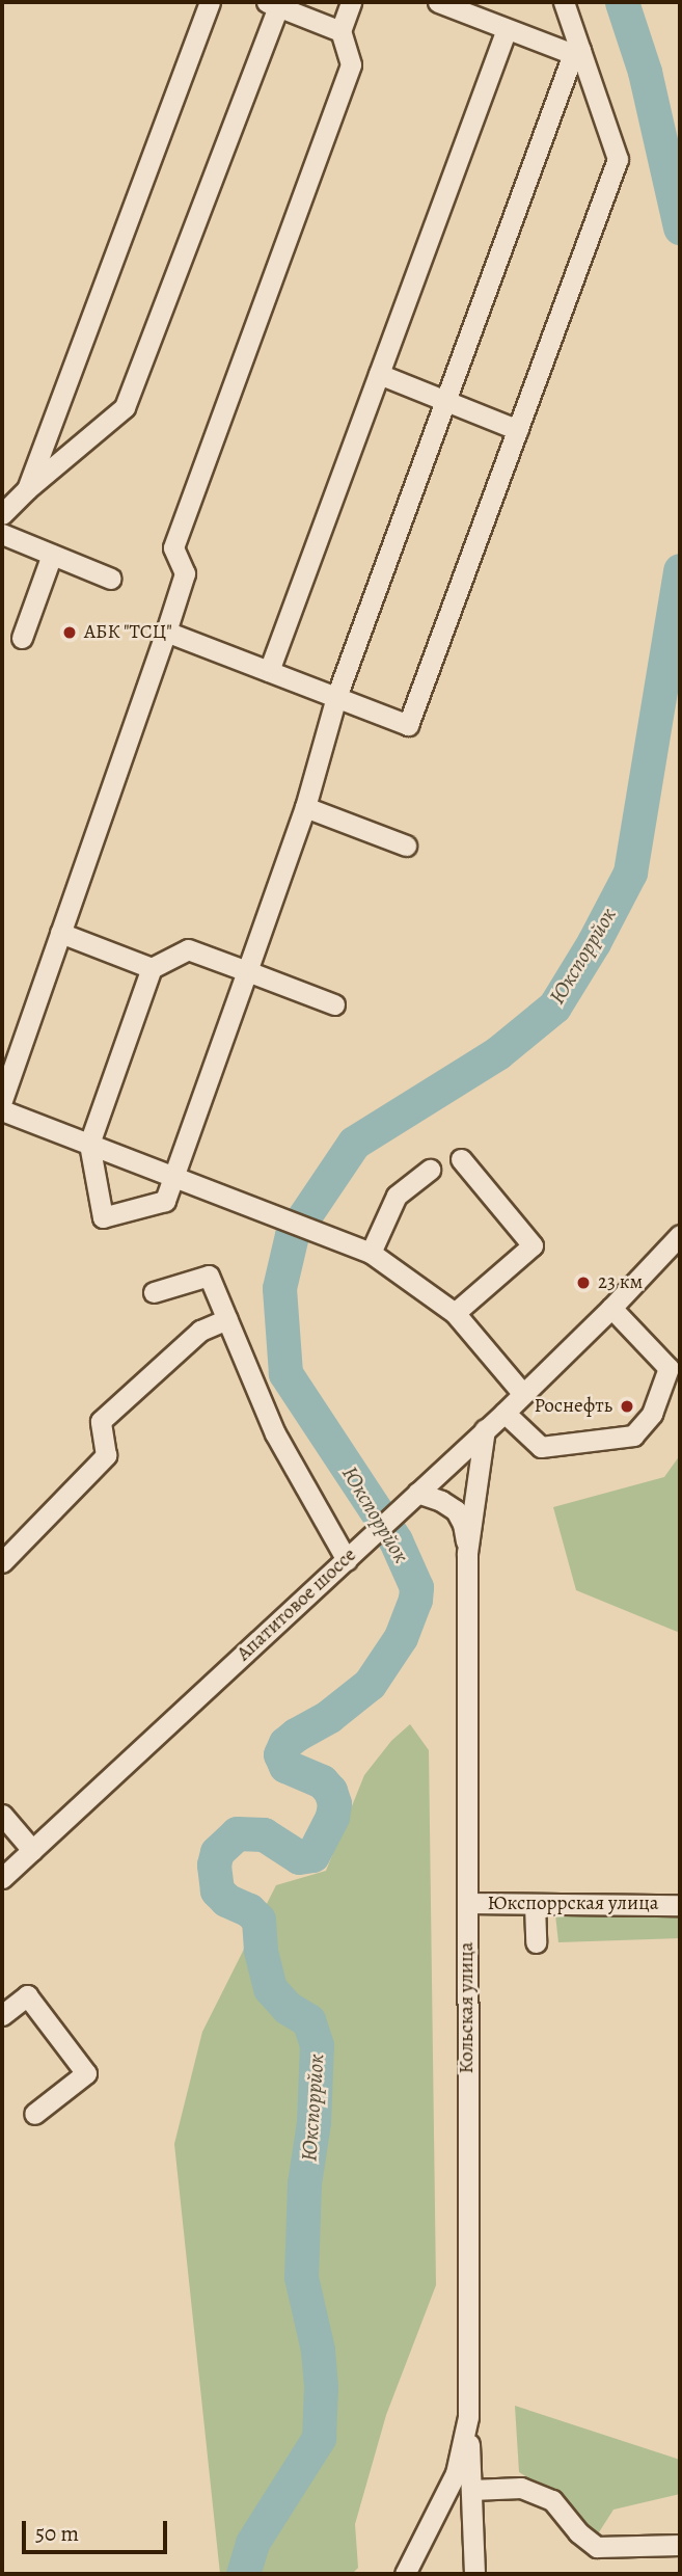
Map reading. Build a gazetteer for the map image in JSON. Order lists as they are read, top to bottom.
{
  "streets": {
    "street": ["Апатитовое шоссе", "Юкспоррская улица", "Кольская улица"]
  },
  "crossings": [
    ["Апатитовое шоссе", "Кольская улица"],
    ["Юкспоррская улица", "Кольская улица"]
  ],
  "water": ["Юкспоррйок"],
  "places": ["АБК \"ТСЦ\"", "23 км", "Роснефть"],
  "scale_bar": "50 m"
}
